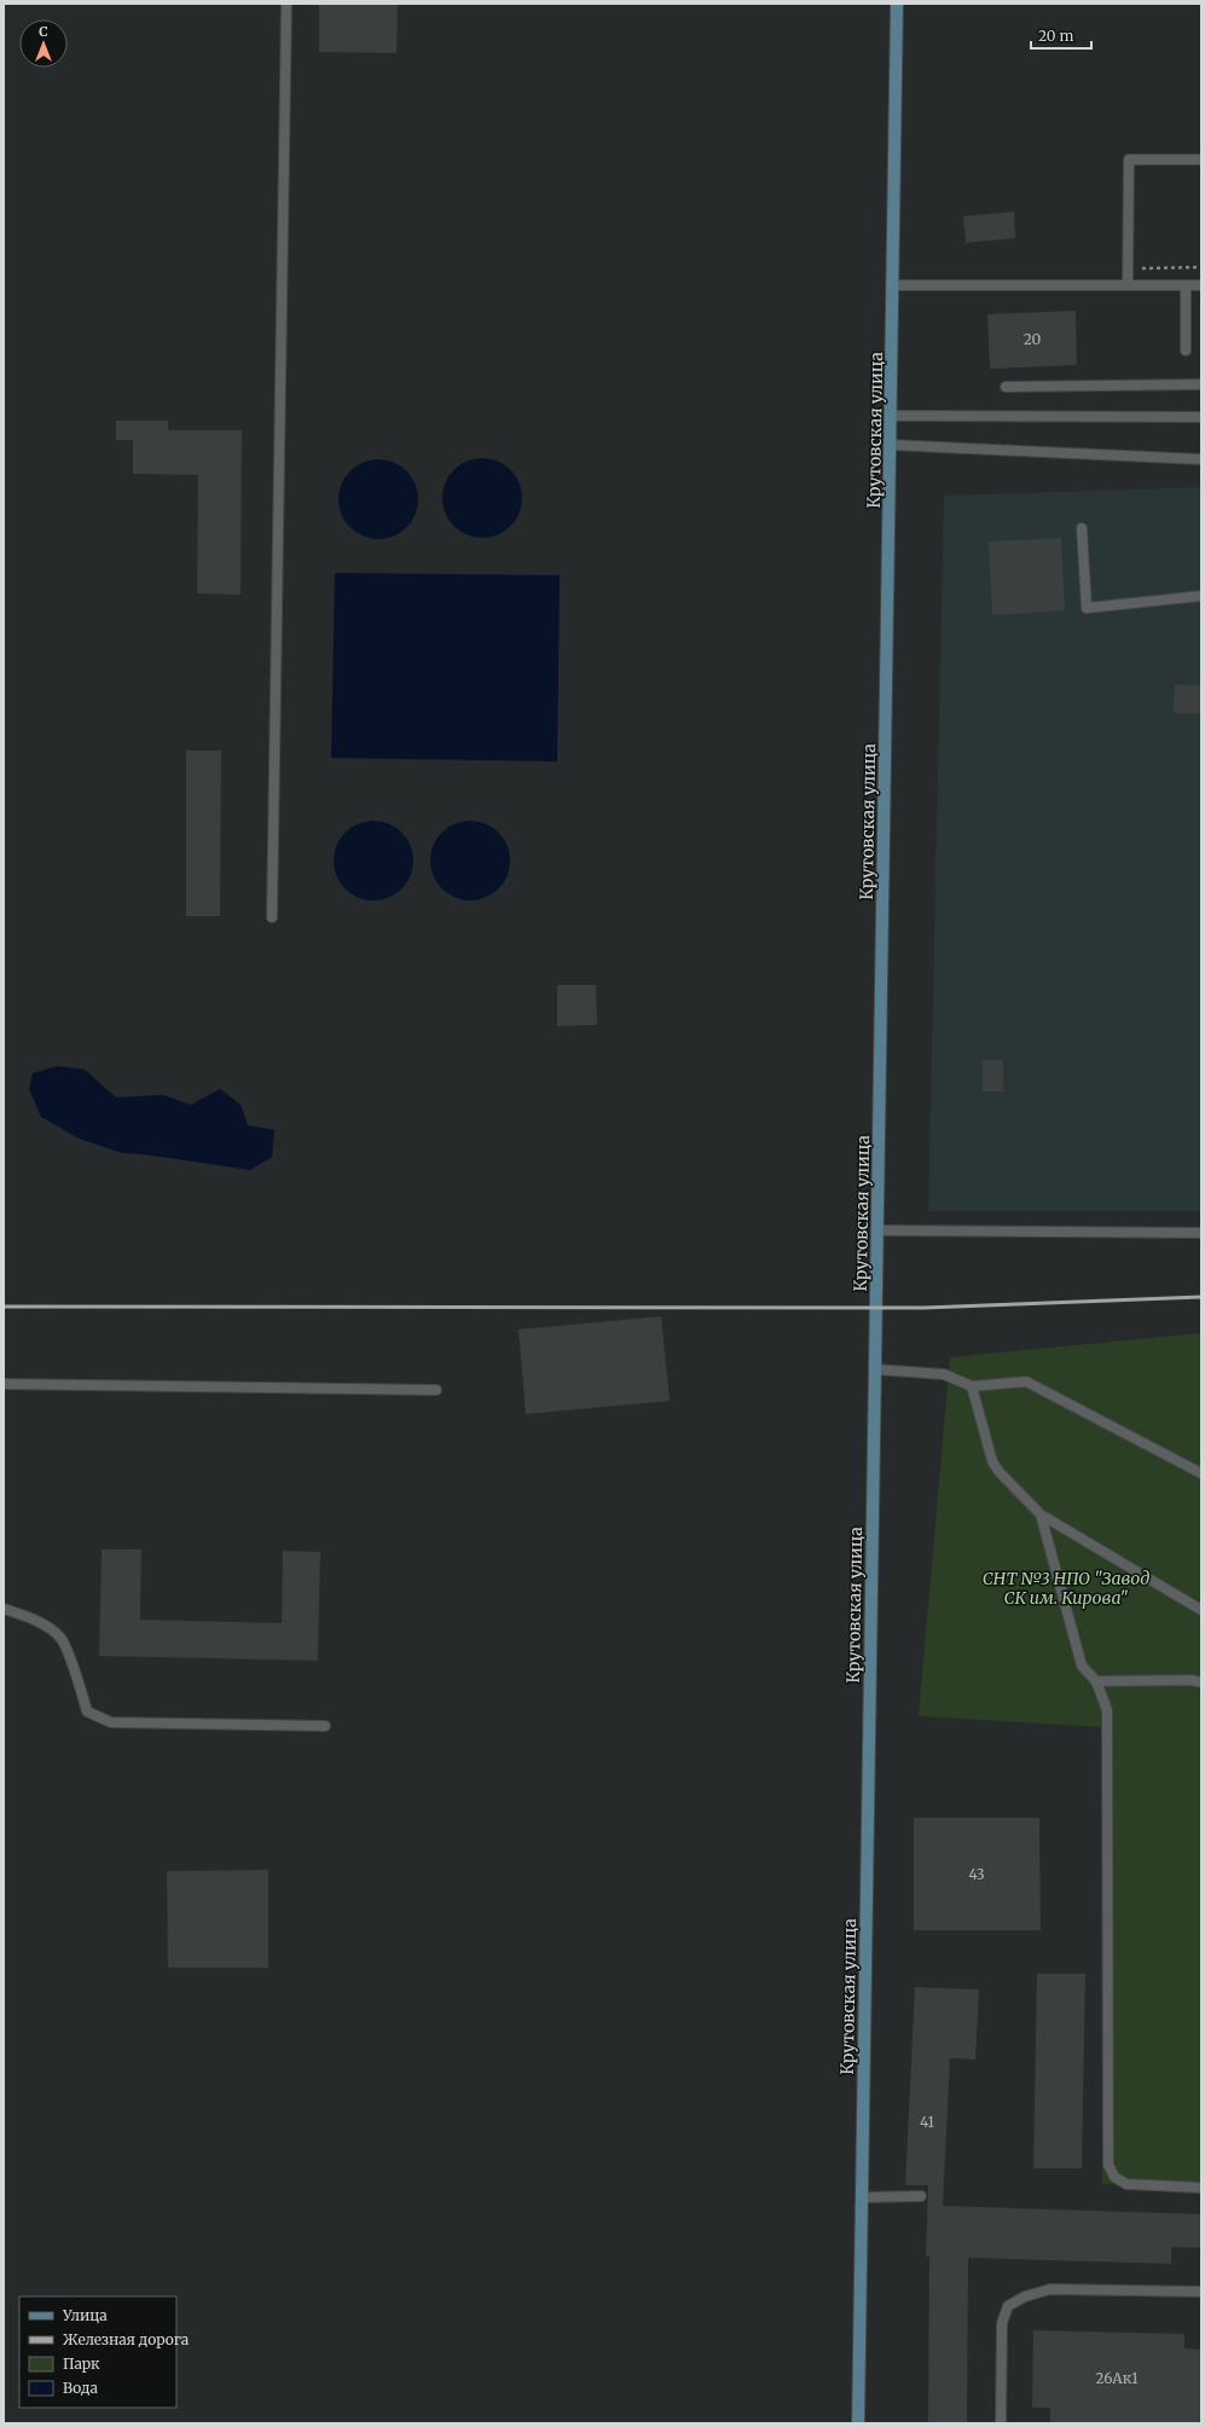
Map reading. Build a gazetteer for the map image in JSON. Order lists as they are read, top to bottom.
{
  "streets": {
    "street": ["Крутовская улица"]
  },
  "parks": ["СНТ №3 НПО \"Завод СК им. Кирова\""],
  "house_numbers": [
    "20",
    "43",
    "41",
    "26Ак1"
  ],
  "legend": [
    "Улица",
    "Железная дорога",
    "Парк",
    "Вода"
  ],
  "scale_bar": "20 m",
  "north": "top"
}
